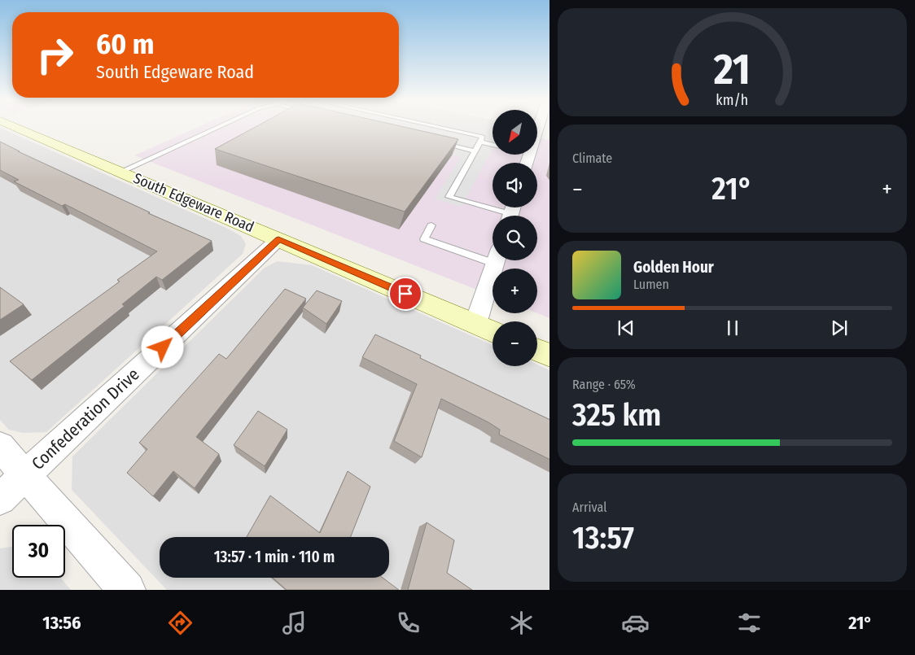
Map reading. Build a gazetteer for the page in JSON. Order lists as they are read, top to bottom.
{
  "streets": {
    "main road": ["South Edgeware Road"],
    "street": ["Confederation Drive"]
  },
  "crossings": [
    ["South Edgeware Road", "Confederation Drive"]
  ],
  "north": "bottom left",
  "page": {
    "turn": ["60 m", "South Edgeware Road"],
    "map_buttons": ["+", "−"],
    "tile": [
      "Climate",
      ["Range · 65%", "325 km"],
      ["Arrival", "13:57"]
    ],
    "heat": ["−", "21°", "+"],
    "song": ["Golden Hour", "Lumen"],
    "limit": "30",
    "trip": "13:57 · 1 min · 110 m",
    "tabs": ["13:56", "21°"],
    "gauge": ["21", "km/h"]
  }
}
